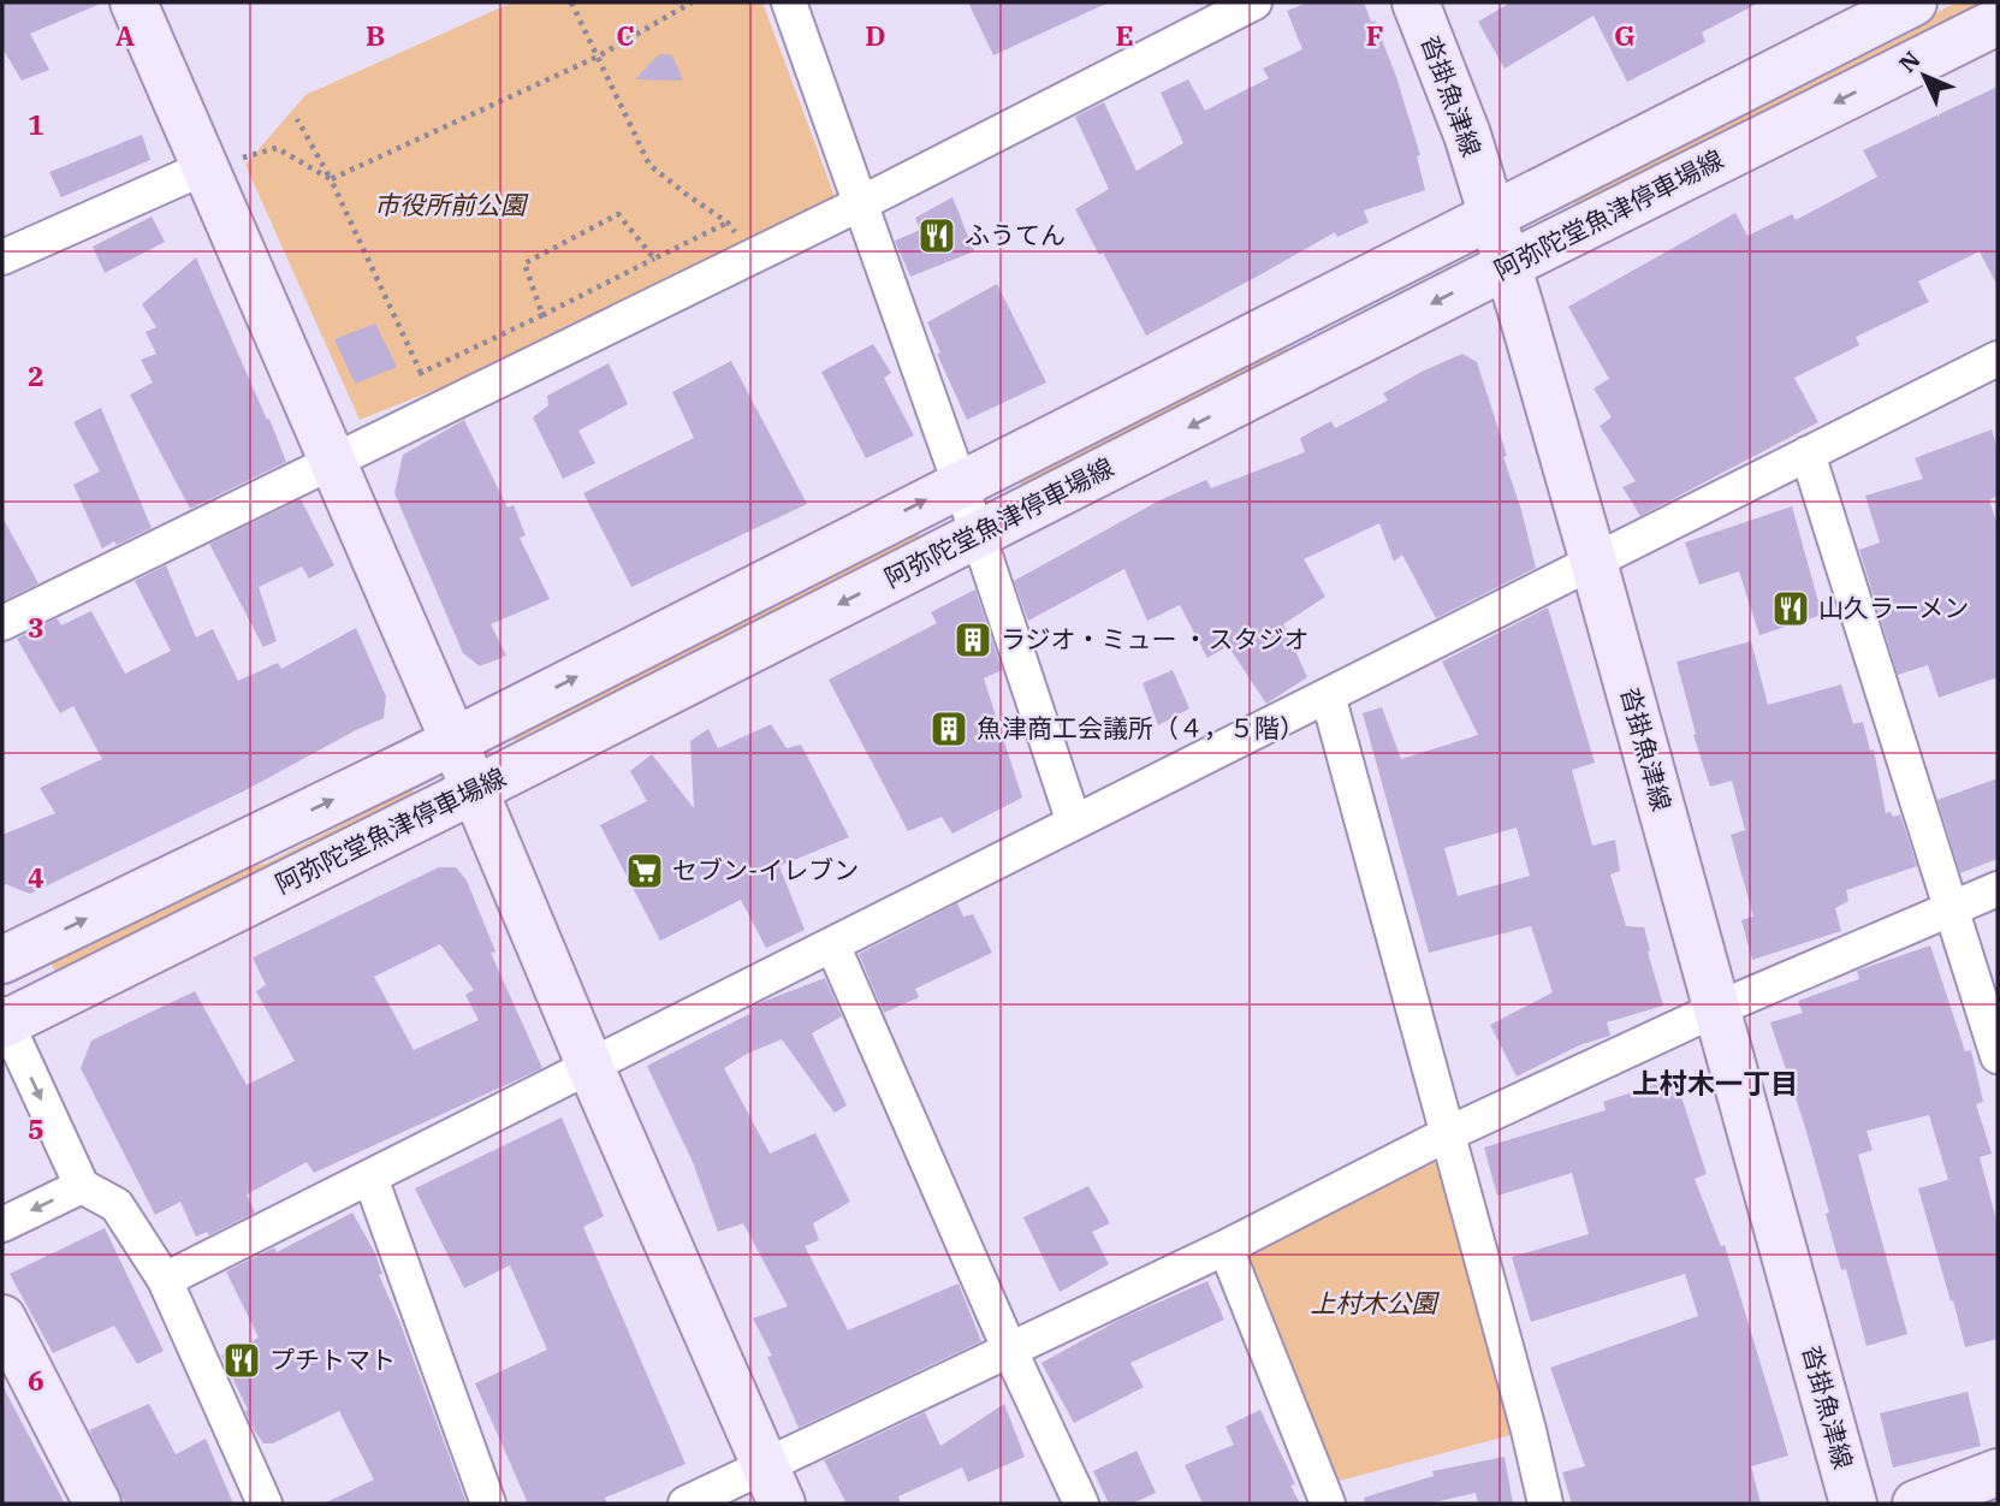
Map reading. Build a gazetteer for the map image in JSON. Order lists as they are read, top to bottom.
{
  "streets": {
    "main road": ["沓掛魚津線", "阿弥陀堂魚津停車場線"]
  },
  "crossings": [
    ["沓掛魚津線", "阿弥陀堂魚津停車場線"]
  ],
  "districts": ["上村木一丁目"],
  "parks": ["市役所前公園", "上村木公園"],
  "places": {
    "restaurant": ["ふうてん", "山久ラーメン", "プチトマト"],
    "building": ["ラジオ・ミュー ・スタジオ", "魚津商工会議所（４，５階）"],
    "supermarket": ["セブン-イレブン"]
  },
  "north": "top left",
  "grid": {
    "columns": [
      "A",
      "B",
      "C",
      "D",
      "E",
      "F",
      "G"
    ],
    "rows": [
      "1",
      "2",
      "3",
      "4",
      "5",
      "6"
    ]
  }
}
